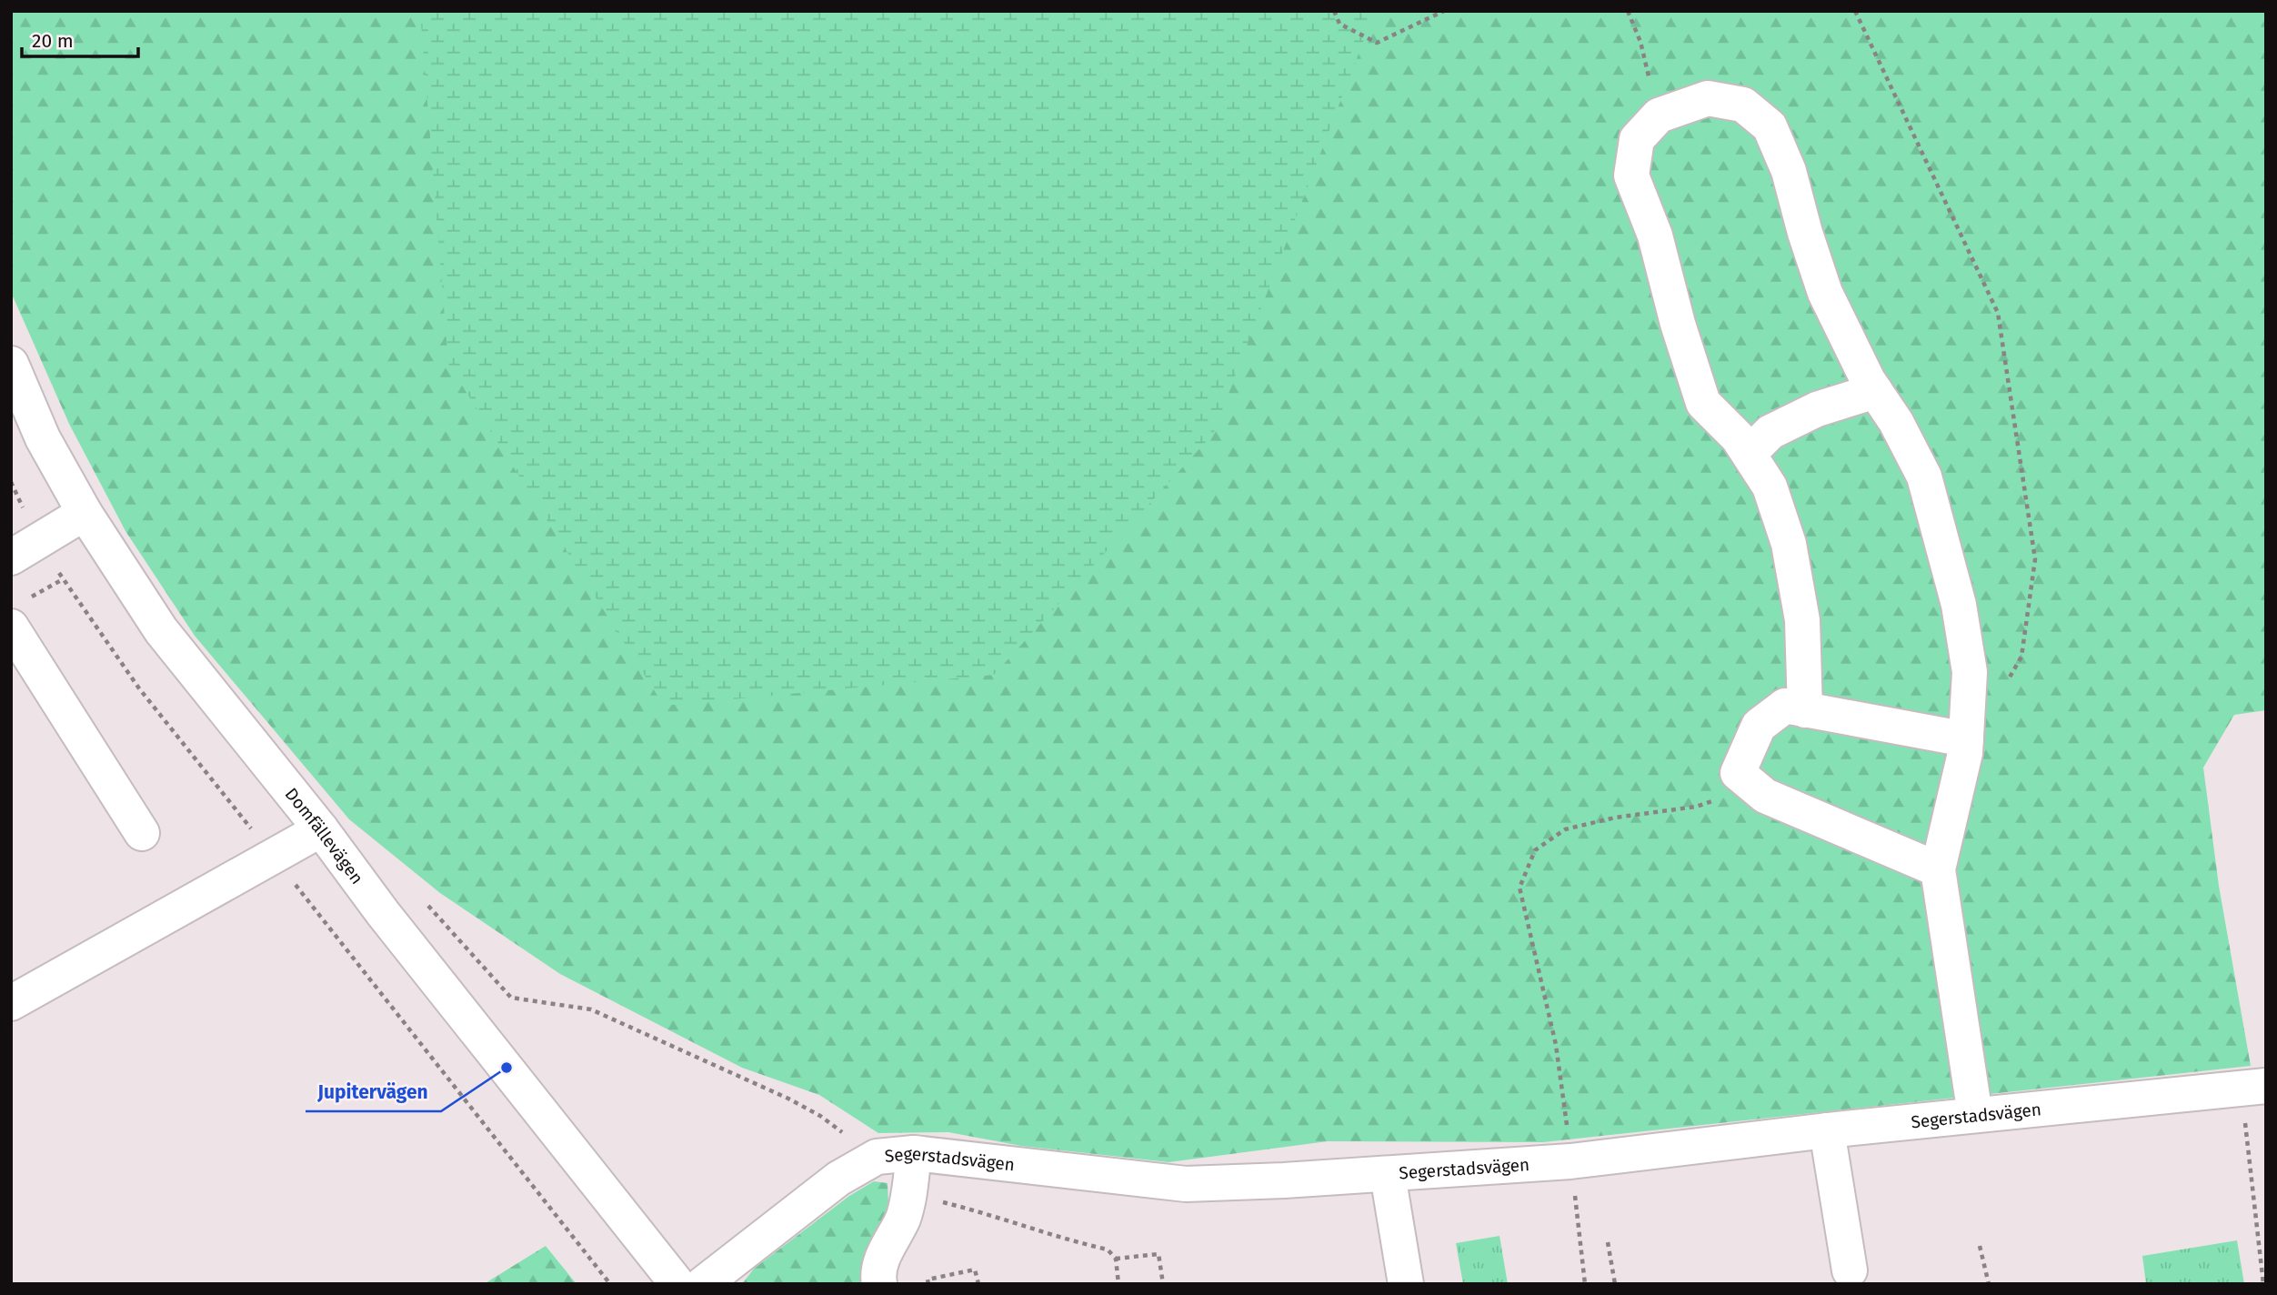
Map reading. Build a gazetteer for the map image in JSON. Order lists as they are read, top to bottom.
{
  "streets": {
    "street": ["Domfällevägen", "Segerstadsvägen"]
  },
  "places": ["Jupitervägen"],
  "scale_bar": "20 m"
}
